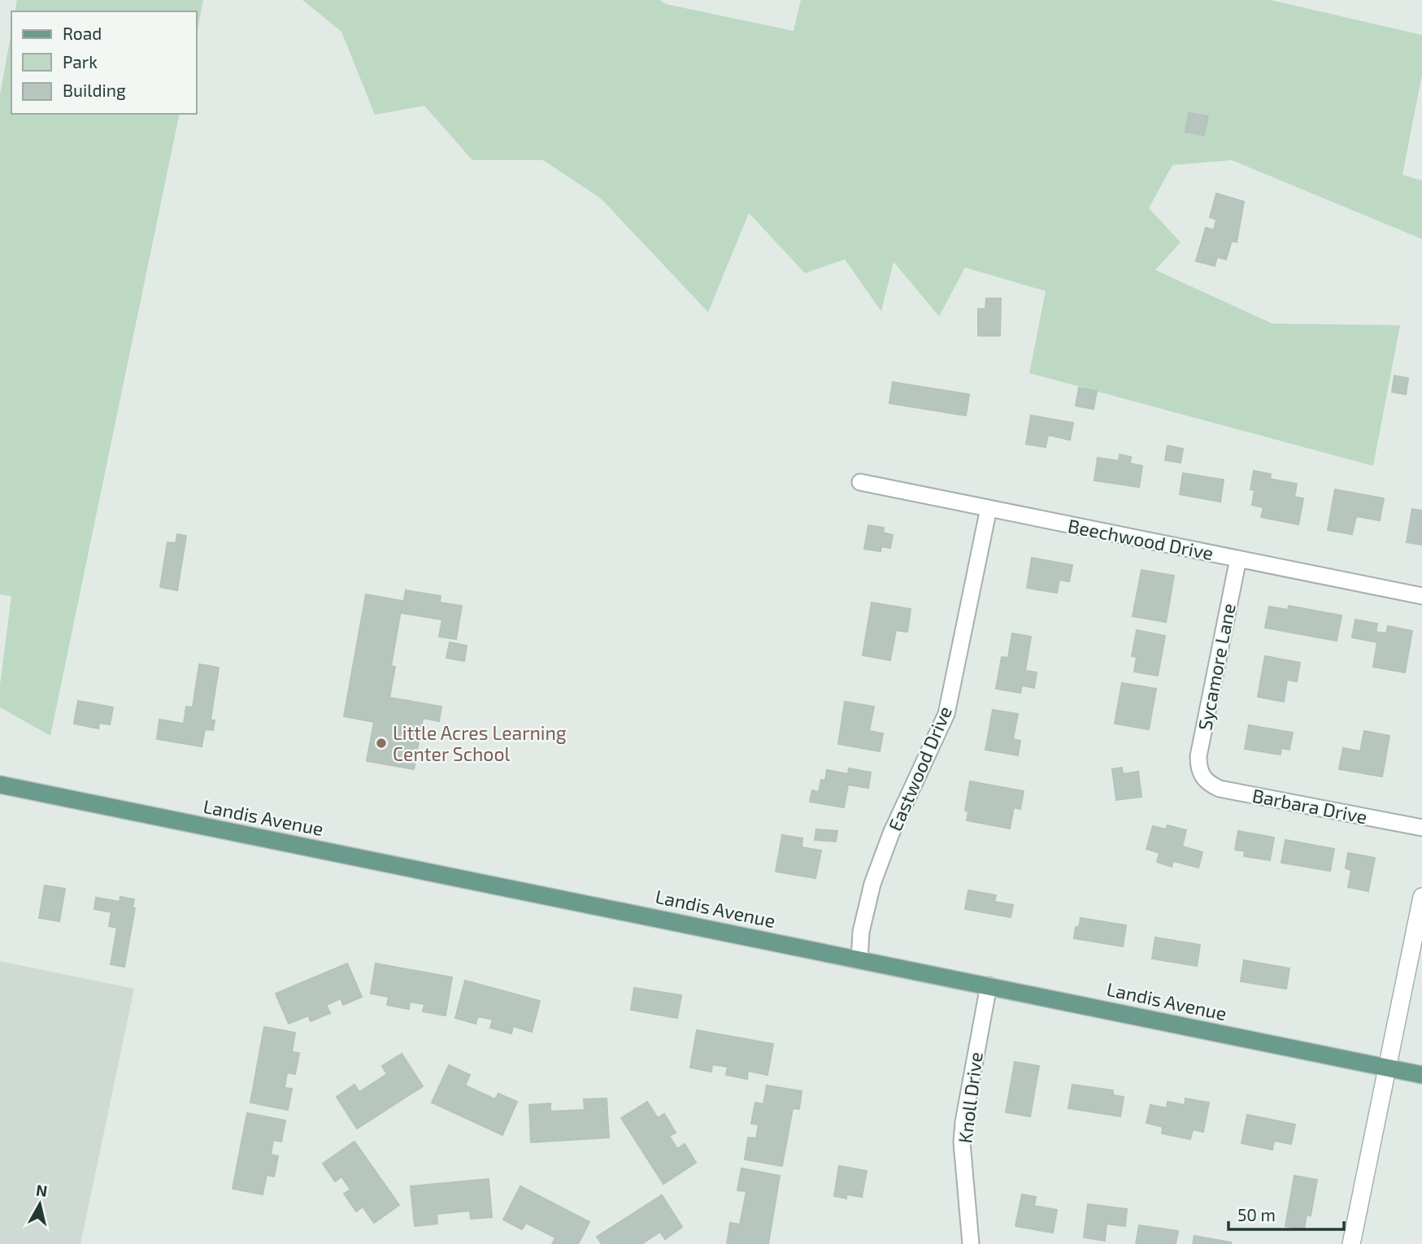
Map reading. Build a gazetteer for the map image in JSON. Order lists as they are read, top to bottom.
{
  "streets": {
    "main road": ["Landis Avenue"],
    "street": [
      "Beechwood Drive",
      "Sycamore Lane",
      "Eastwood Drive",
      "Barbara Drive",
      "Knoll Drive"
    ]
  },
  "crossings": [
    ["Beechwood Drive", "Sycamore Lane"],
    ["Beechwood Drive", "Eastwood Drive"],
    ["Sycamore Lane", "Barbara Drive"],
    ["Eastwood Drive", "Landis Avenue"],
    ["Landis Avenue", "Knoll Drive"]
  ],
  "places": ["Little Acres Learning Center School"],
  "legend": ["Road", "Park", "Building"],
  "scale_bar": "50 m",
  "north": "top"
}
